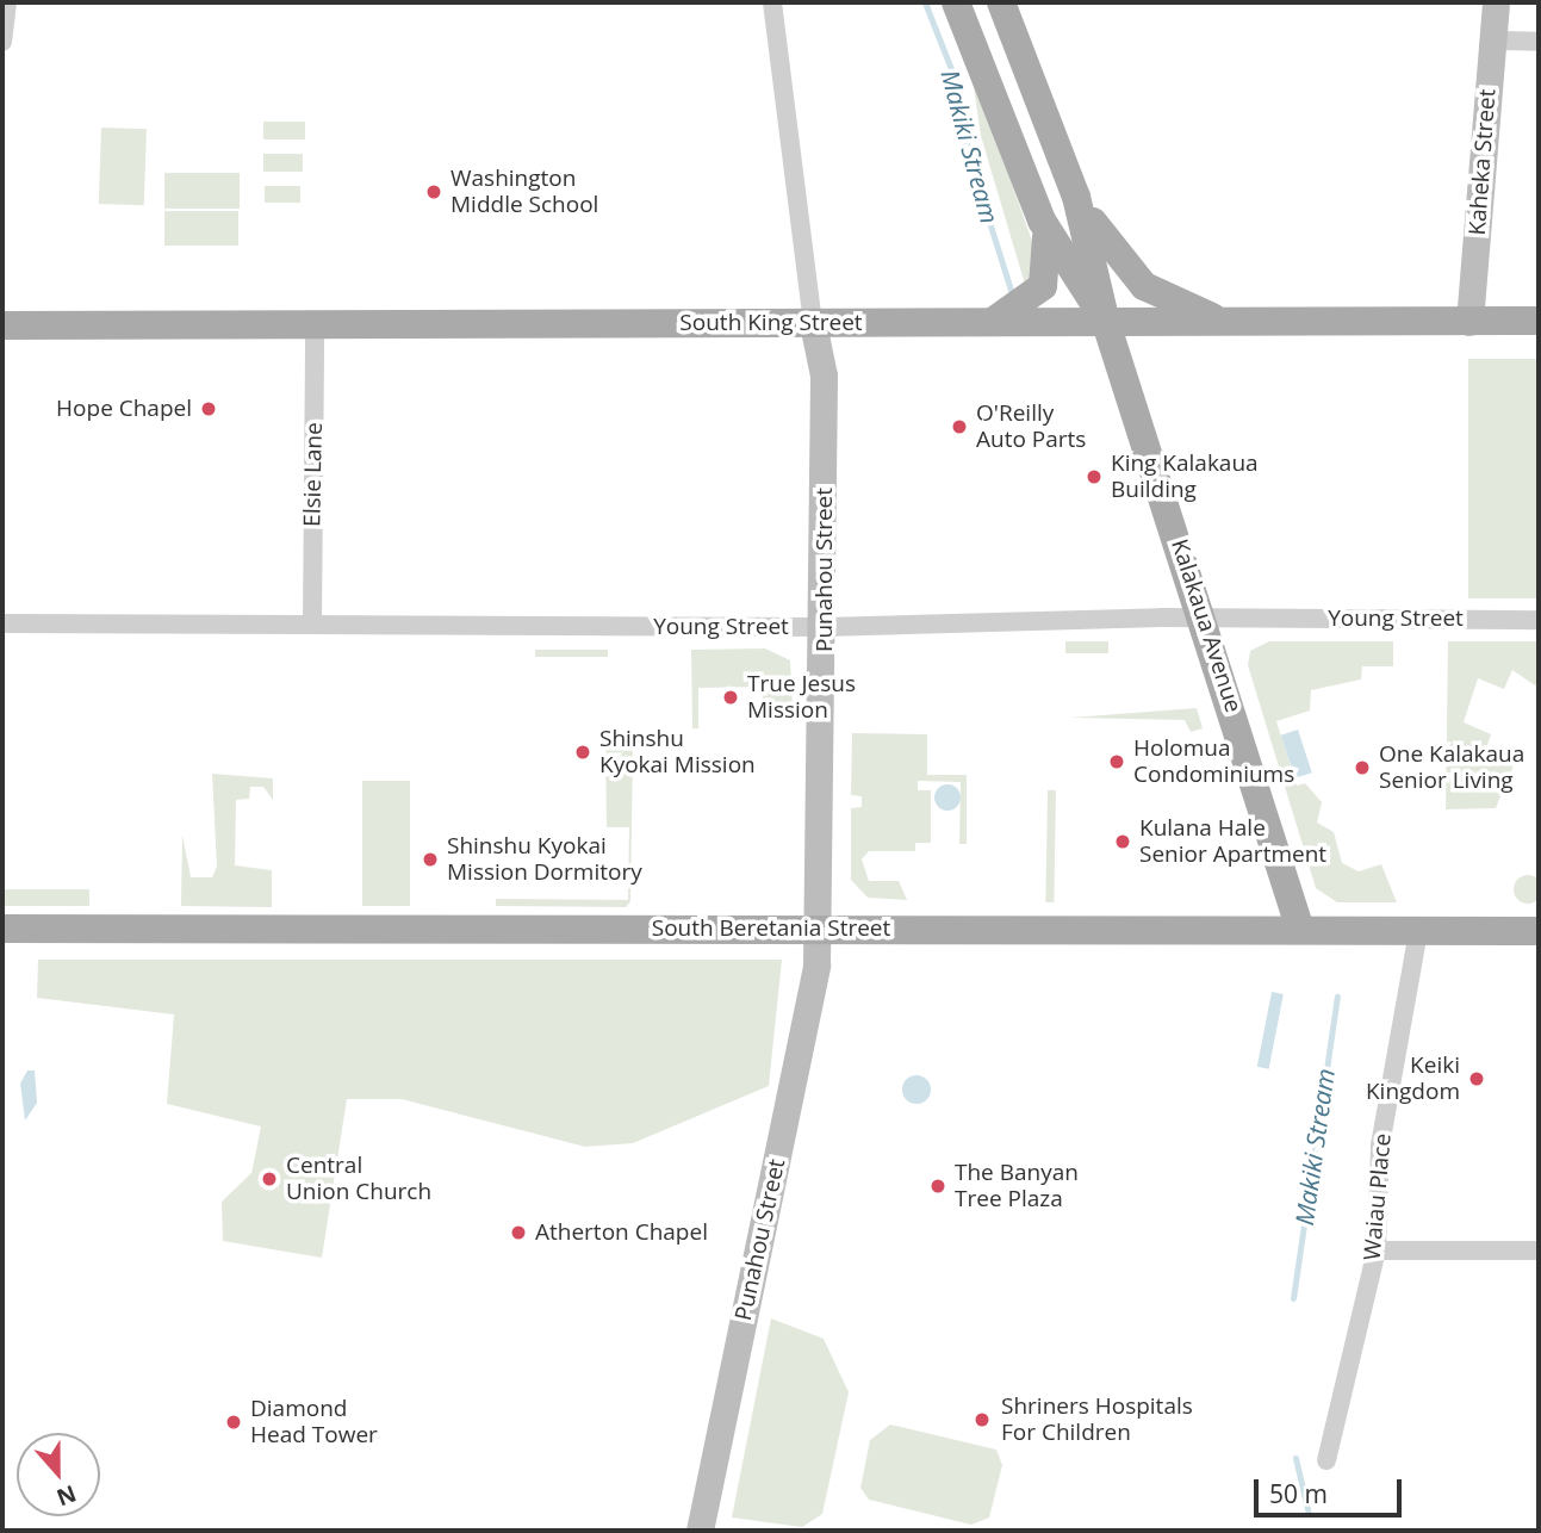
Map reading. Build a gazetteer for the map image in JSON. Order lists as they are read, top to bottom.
{
  "streets": {
    "main road": [
      "Kaheka Street",
      "South King Street",
      "Punahou Street",
      "Kalakaua Avenue",
      "South Beretania Street"
    ],
    "street": ["Elsie Lane", "Young Street", "Waiau Place"]
  },
  "crossings": [
    ["Kaheka Street", "South King Street"],
    ["South King Street", "Elsie Lane"],
    ["South King Street", "Punahou Street"],
    ["South King Street", "Kalakaua Avenue"],
    ["Elsie Lane", "Young Street"],
    ["Punahou Street", "Young Street"],
    ["Punahou Street", "South Beretania Street"],
    ["Young Street", "Kalakaua Avenue"],
    ["Kalakaua Avenue", "South Beretania Street"],
    ["South Beretania Street", "Waiau Place"]
  ],
  "water": ["Makiki Stream"],
  "places": [
    "Washington Middle School",
    "Hope Chapel",
    "O'Reilly Auto Parts",
    "King Kalakaua Building",
    "True Jesus Mission",
    "Shinshu Kyokai Mission",
    "Holomua Condominiums",
    "One Kalakaua Senior Living",
    "Kulana Hale Senior Apartment",
    "Shinshu Kyokai Mission Dormitory",
    "Keiki Kingdom",
    "Central Union Church",
    "The Banyan Tree Plaza",
    "Atherton Chapel",
    "Shriners Hospitals For Children",
    "Diamond Head Tower"
  ],
  "scale_bar": "50 m",
  "north": "bottom"
}
